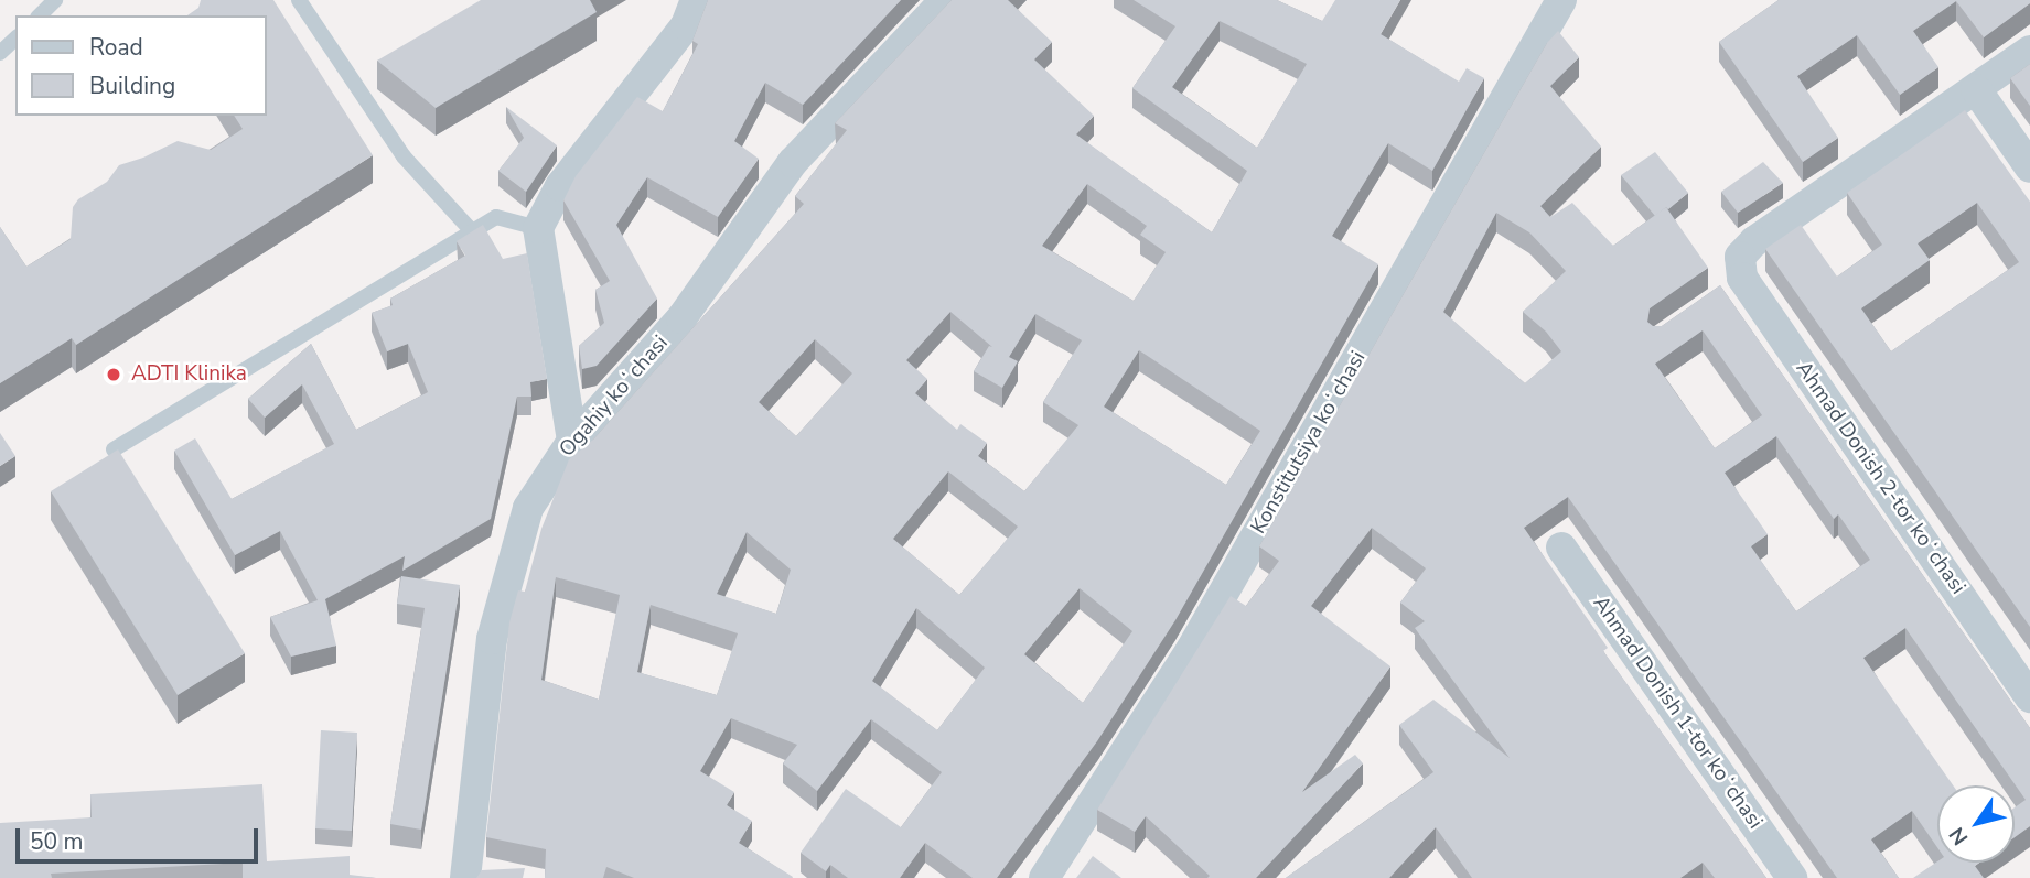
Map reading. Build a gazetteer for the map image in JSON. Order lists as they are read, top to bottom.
{
  "streets": {
    "street": [
      "Ogahiy koʻchasi",
      "Konstitutsiya koʻchasi",
      "Ahmad Donish 2-tor koʻchasi",
      "Ahmad Donish 1-tor koʻchasi"
    ]
  },
  "places": ["ADTI Klinika"],
  "legend": ["Road", "Building"],
  "scale_bar": "50 m",
  "north": "bottom left"
}
